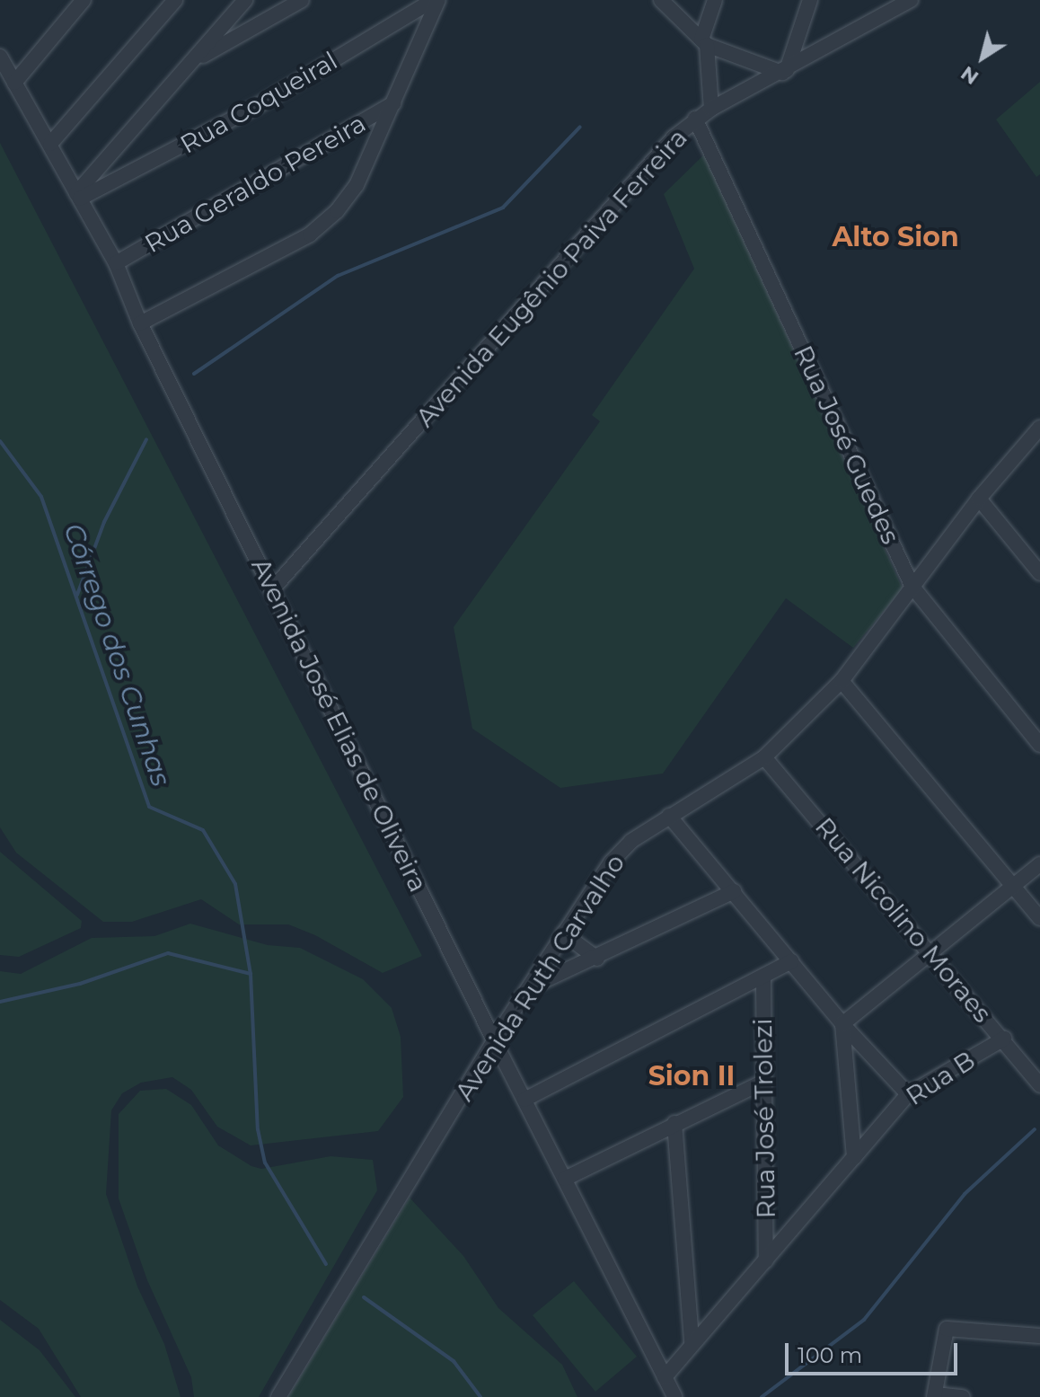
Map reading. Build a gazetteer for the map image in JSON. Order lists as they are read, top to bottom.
{
  "streets": {
    "street": [
      "Rua Coqueiral",
      "Rua Geraldo Pereira",
      "Avenida Eugênio Paiva Ferreira",
      "Rua José Guedes",
      "Avenida José Elias de Oliveira",
      "Rua Nicolino Moraes",
      "Avenida Ruth Carvalho",
      "Rua B",
      "Rua José Trolezi"
    ]
  },
  "crossings": [
    ["Rua Coqueiral", "Avenida José Elias de Oliveira"],
    ["Rua Geraldo Pereira", "Avenida José Elias de Oliveira"],
    ["Avenida Eugênio Paiva Ferreira", "Rua José Guedes"],
    ["Avenida Eugênio Paiva Ferreira", "Avenida José Elias de Oliveira"],
    ["Rua José Guedes", "Avenida Ruth Carvalho"],
    ["Avenida José Elias de Oliveira", "Avenida Ruth Carvalho"],
    ["Avenida José Elias de Oliveira", "Rua B"],
    ["Rua Nicolino Moraes", "Avenida Ruth Carvalho"],
    ["Rua Nicolino Moraes", "Rua B"],
    ["Rua B", "Rua José Trolezi"]
  ],
  "districts": ["Alto Sion", "Sion II"],
  "water": ["Córrego dos Cunhas"],
  "scale_bar": "100 m",
  "north": "bottom left"
}
